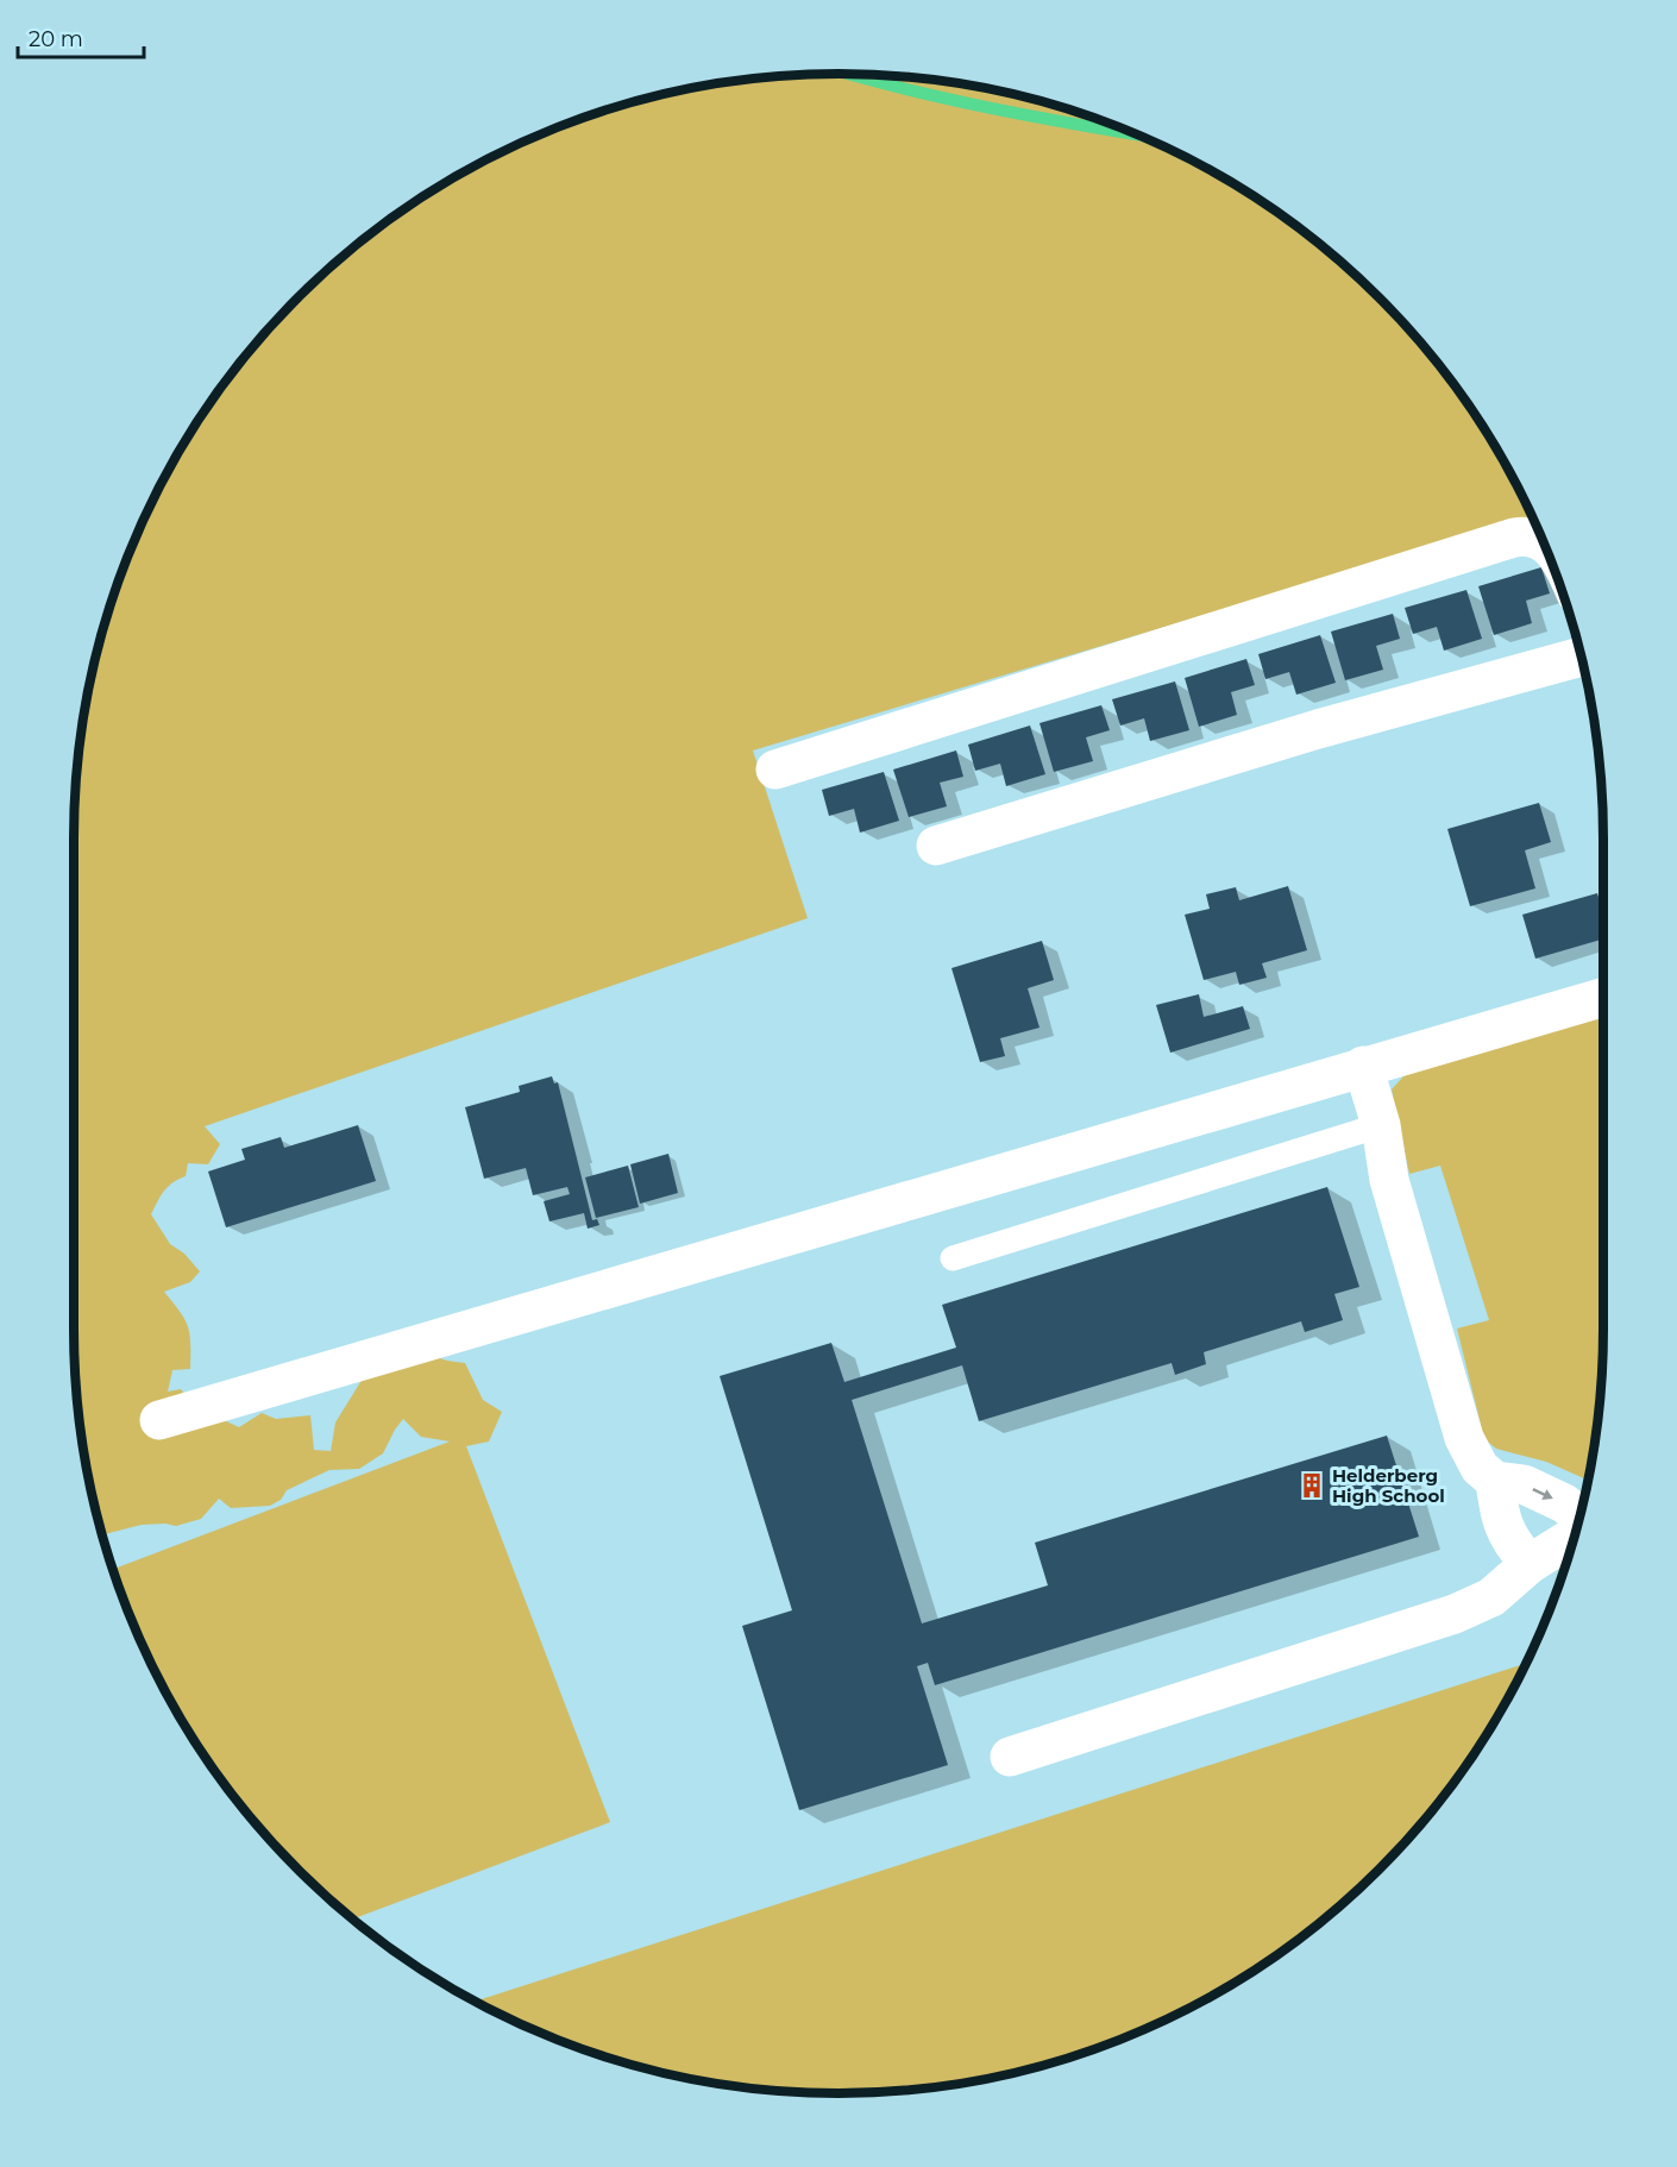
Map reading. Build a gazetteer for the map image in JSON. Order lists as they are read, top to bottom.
{
  "places": {
    "building": ["Helderberg High School"]
  },
  "scale_bar": "20 m"
}
